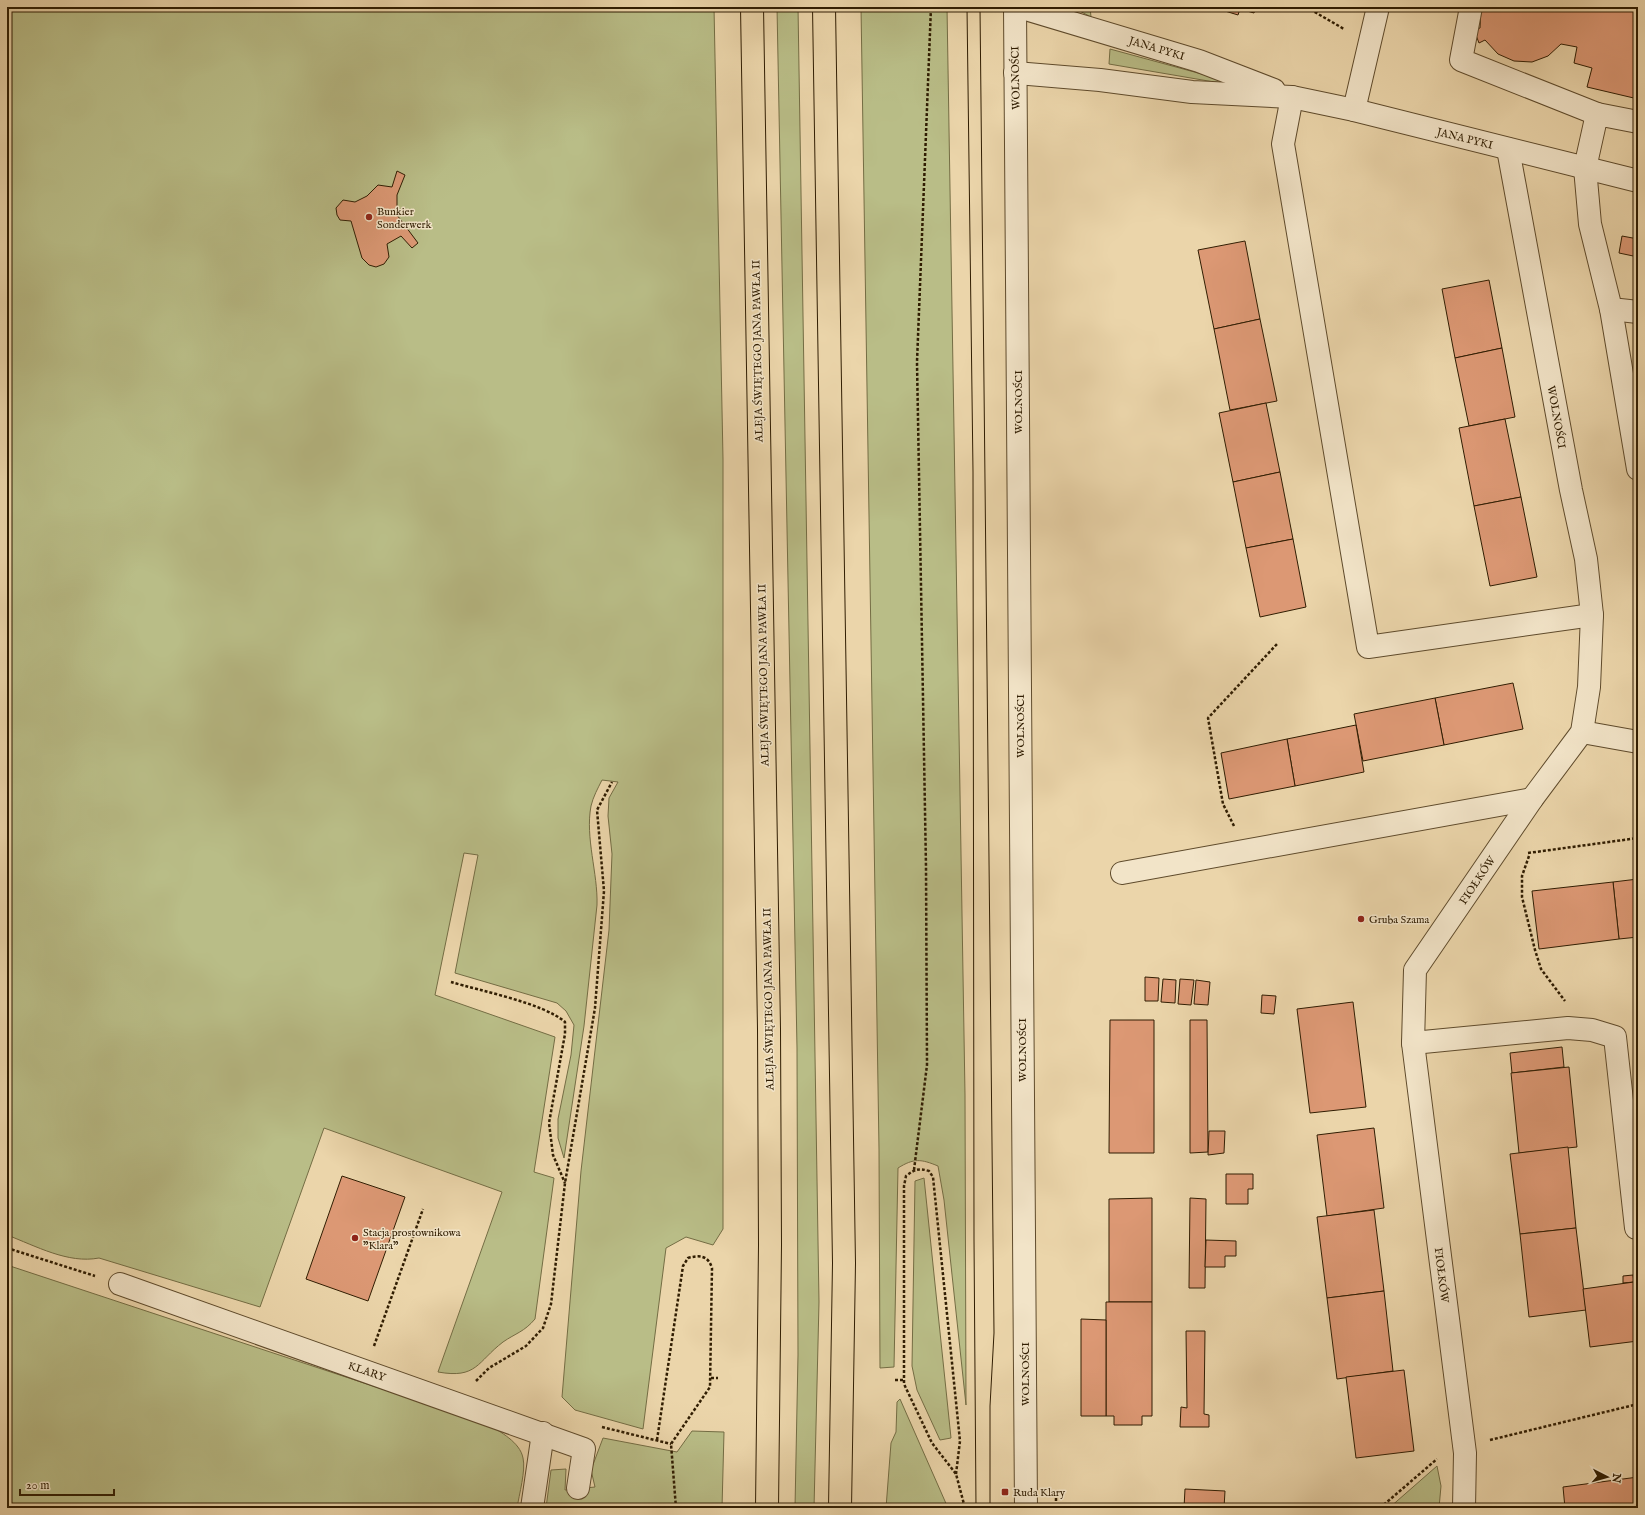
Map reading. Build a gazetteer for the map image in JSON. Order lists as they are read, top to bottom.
{
  "streets": {
    "main road": ["ALEJA ŚWIĘTEGO JANA PAWŁA II"],
    "street": [
      "JANA PYKI",
      "WOLNOŚCI",
      "FIOŁKÓW",
      "KLARY"
    ]
  },
  "crossings": [
    ["JANA PYKI", "WOLNOŚCI"],
    ["WOLNOŚCI", "FIOŁKÓW"]
  ],
  "places": {
    "other": ["Bunkier Sonderwerk", "Gruba Szama", "Stacja prostownikowa \"Klara\""],
    "transit": ["Ruda Klary"]
  },
  "scale_bar": "20 m",
  "north": "right"
}
